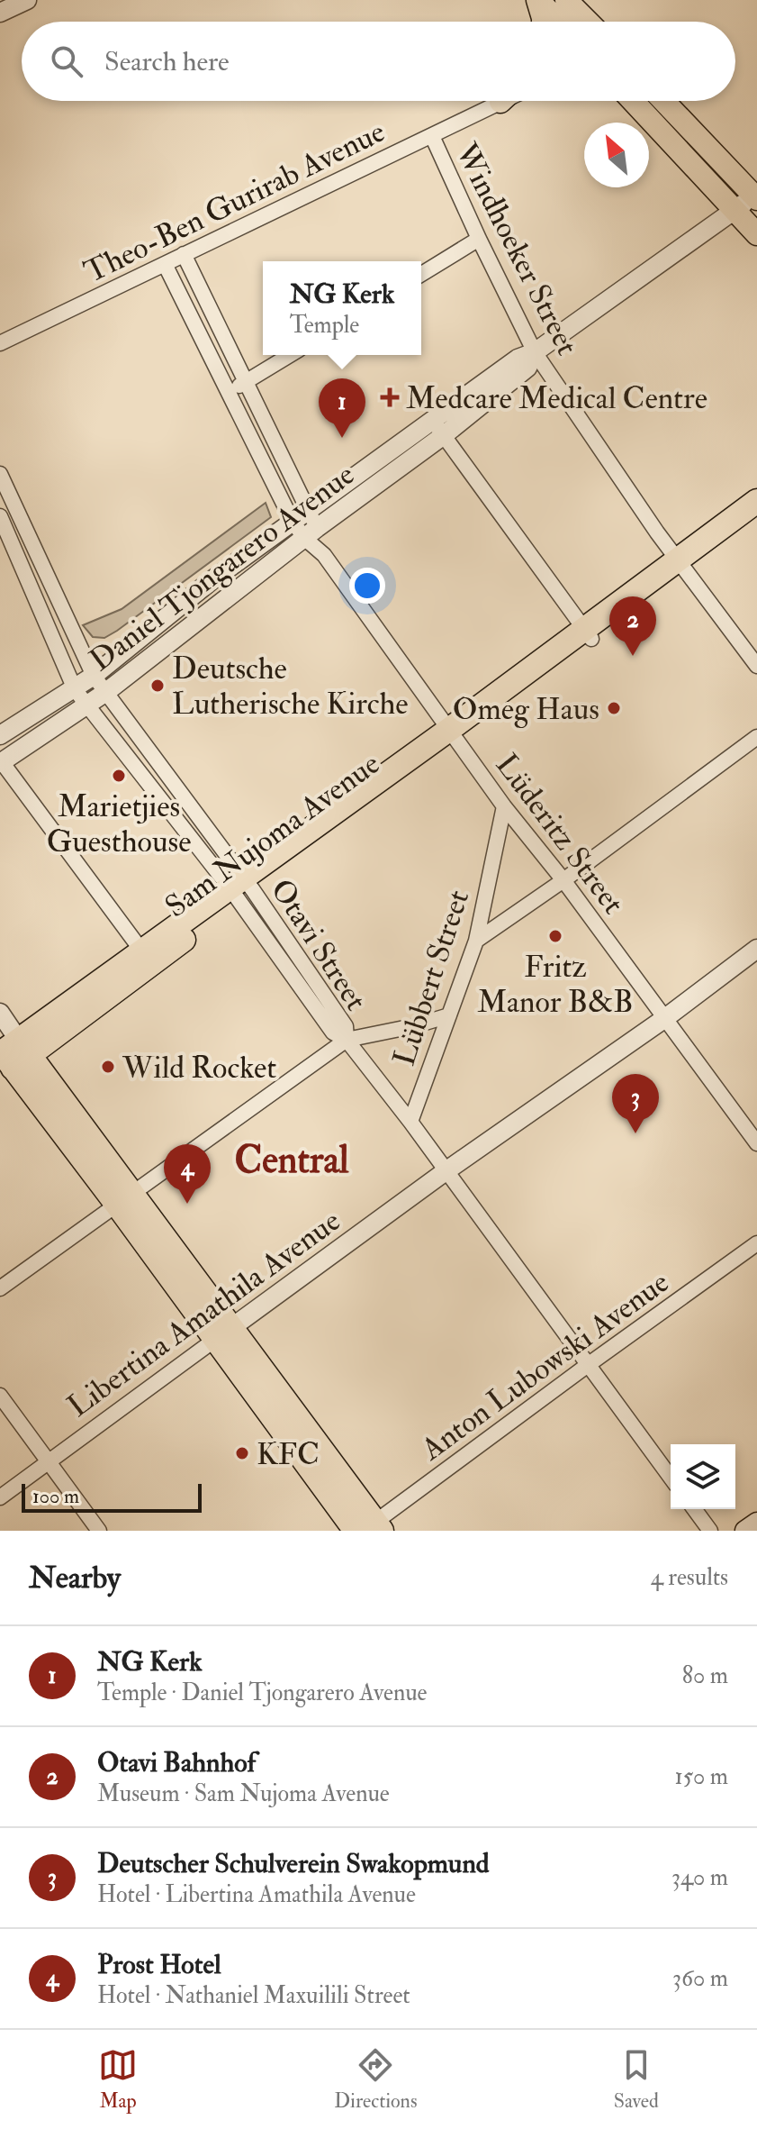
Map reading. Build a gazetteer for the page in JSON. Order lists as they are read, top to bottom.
{
  "streets": {
    "highway": ["Sam Nujoma Avenue"],
    "street": [
      "Theo-Ben Gurirab Avenue",
      "Windhoeker Street",
      "Daniel Tjongarero Avenue",
      "Lüderitz Street",
      "Otavi Street",
      "Lübbert Street",
      "Libertina Amathila Avenue",
      "Anton Lubowski Avenue"
    ]
  },
  "crossings": [
    ["Theo-Ben Gurirab Avenue", "Windhoeker Street"],
    ["Theo-Ben Gurirab Avenue", "Lüderitz Street"],
    ["Windhoeker Street", "Daniel Tjongarero Avenue"],
    ["Windhoeker Street", "Sam Nujoma Avenue"],
    ["Daniel Tjongarero Avenue", "Lüderitz Street"],
    ["Daniel Tjongarero Avenue", "Otavi Street"],
    ["Lüderitz Street", "Sam Nujoma Avenue"],
    ["Lüderitz Street", "Lübbert Street"],
    ["Lüderitz Street", "Libertina Amathila Avenue"],
    ["Sam Nujoma Avenue", "Otavi Street"],
    ["Otavi Street", "Lübbert Street"],
    ["Otavi Street", "Libertina Amathila Avenue"],
    ["Otavi Street", "Anton Lubowski Avenue"]
  ],
  "districts": ["Central"],
  "places": {
    "health": ["Medcare Medical Centre"],
    "other": [
      "Deutsche Lutherische Kirche",
      "Omeg Haus",
      "Marietjies Guesthouse",
      "Fritz Manor B&B",
      "Wild Rocket",
      "KFC"
    ]
  },
  "scale_bar": "100 m",
  "north": "top left",
  "page": {
    "search": "Search here",
    "popup": ["NG Kerk", "Temple"],
    "pins": [
      "1",
      "2",
      "3",
      "4"
    ],
    "scale": "100 m",
    "heading": ["Nearby", "4 results"],
    "list": [
      {
        "mark": "1",
        "name": "NG Kerk",
        "note": "Temple · Daniel Tjongarero Avenue",
        "value": "80 m"
      },
      {
        "mark": "2",
        "name": "Otavi Bahnhof",
        "note": "Museum · Sam Nujoma Avenue",
        "value": "150 m"
      },
      {
        "mark": "3",
        "name": "Deutscher Schulverein Swakopmund",
        "note": "Hotel · Libertina Amathila Avenue",
        "value": "340 m"
      },
      {
        "mark": "4",
        "name": "Prost Hotel",
        "note": "Hotel · Nathaniel Maxuilili Street",
        "value": "360 m"
      }
    ],
    "nav": ["Map", "Directions", "Saved"]
  }
}
